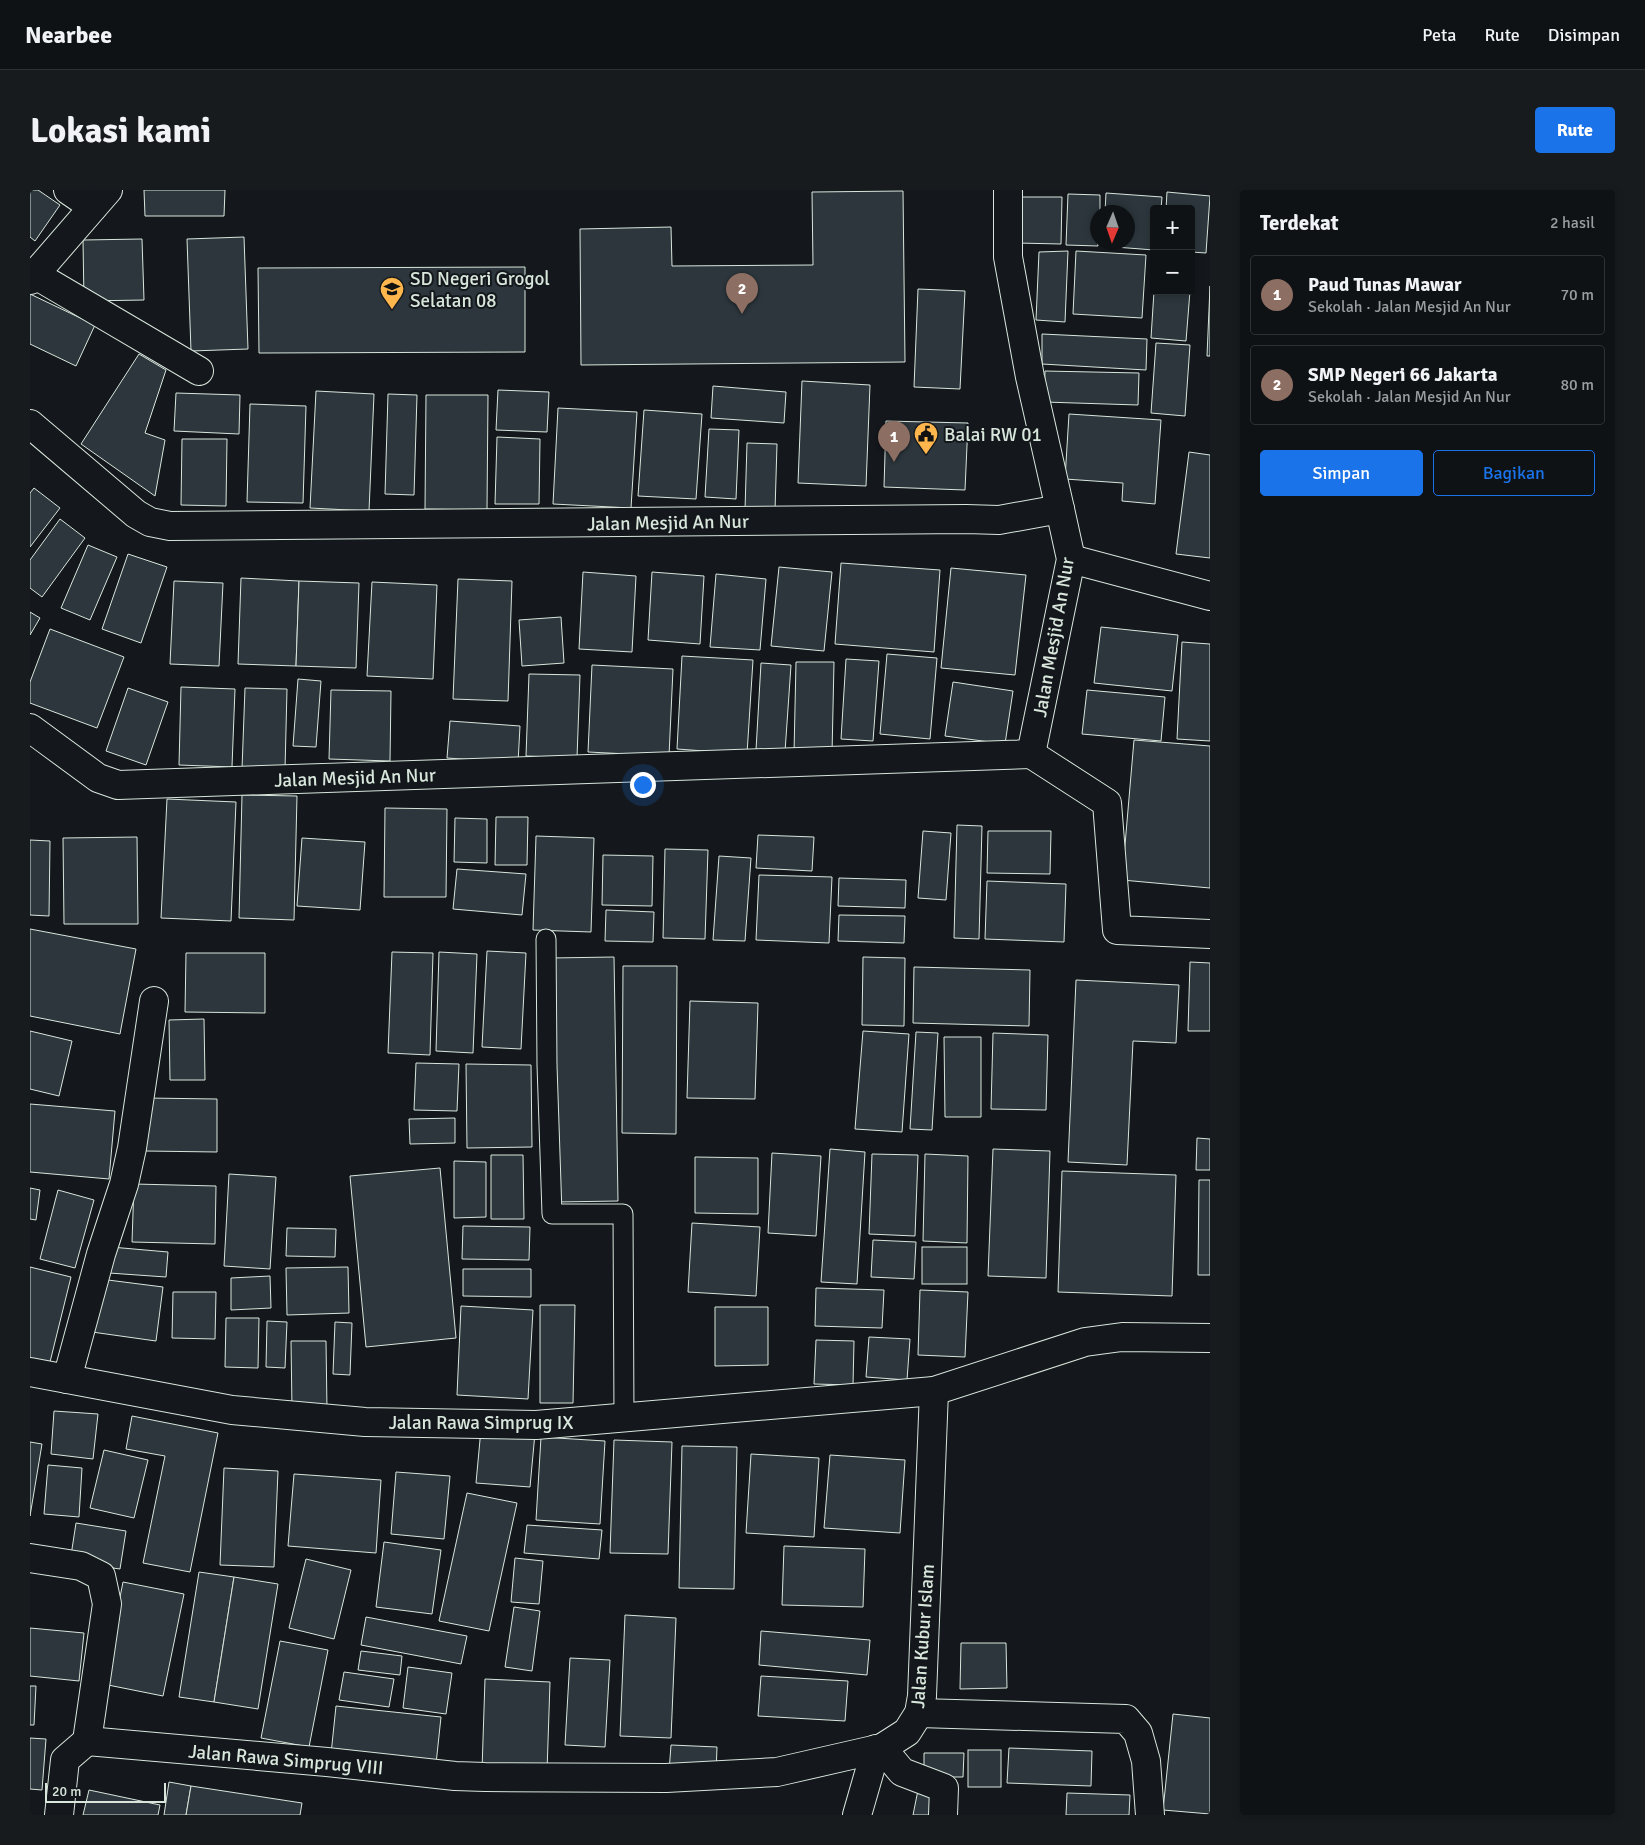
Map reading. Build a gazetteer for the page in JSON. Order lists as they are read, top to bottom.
{
  "streets": {
    "street": [
      "Jalan Mesjid An Nur",
      "Jalan Rawa Simprug IX",
      "Jalan Kubur Islam",
      "Jalan Rawa Simprug VIII"
    ]
  },
  "crossings": [
    ["Jalan Rawa Simprug IX", "Jalan Kubur Islam"],
    ["Jalan Kubur Islam", "Jalan Rawa Simprug VIII"]
  ],
  "places": {
    "school or university": ["SD Negeri Grogol Selatan 08"],
    "public building": ["Balai RW 01"]
  },
  "scale_bar": "20 m",
  "north": "bottom",
  "page": {
    "header": "Nearbee",
    "nav": ["Peta", "Rute", "Disimpan"],
    "buttons": [
      "Rute",
      ["Simpan", "Bagikan"]
    ],
    "title": "Lokasi kami",
    "heading": ["Terdekat", "2 hasil"],
    "map_buttons": ["+", "−"],
    "list": [
      {
        "mark": "1",
        "name": "Paud Tunas Mawar",
        "note": "Sekolah · Jalan Mesjid An Nur",
        "value": "70 m"
      },
      {
        "mark": "2",
        "name": "SMP Negeri 66 Jakarta",
        "note": "Sekolah · Jalan Mesjid An Nur",
        "value": "80 m"
      }
    ],
    "pins": ["2", "1"],
    "scale": "20 m"
  }
}
